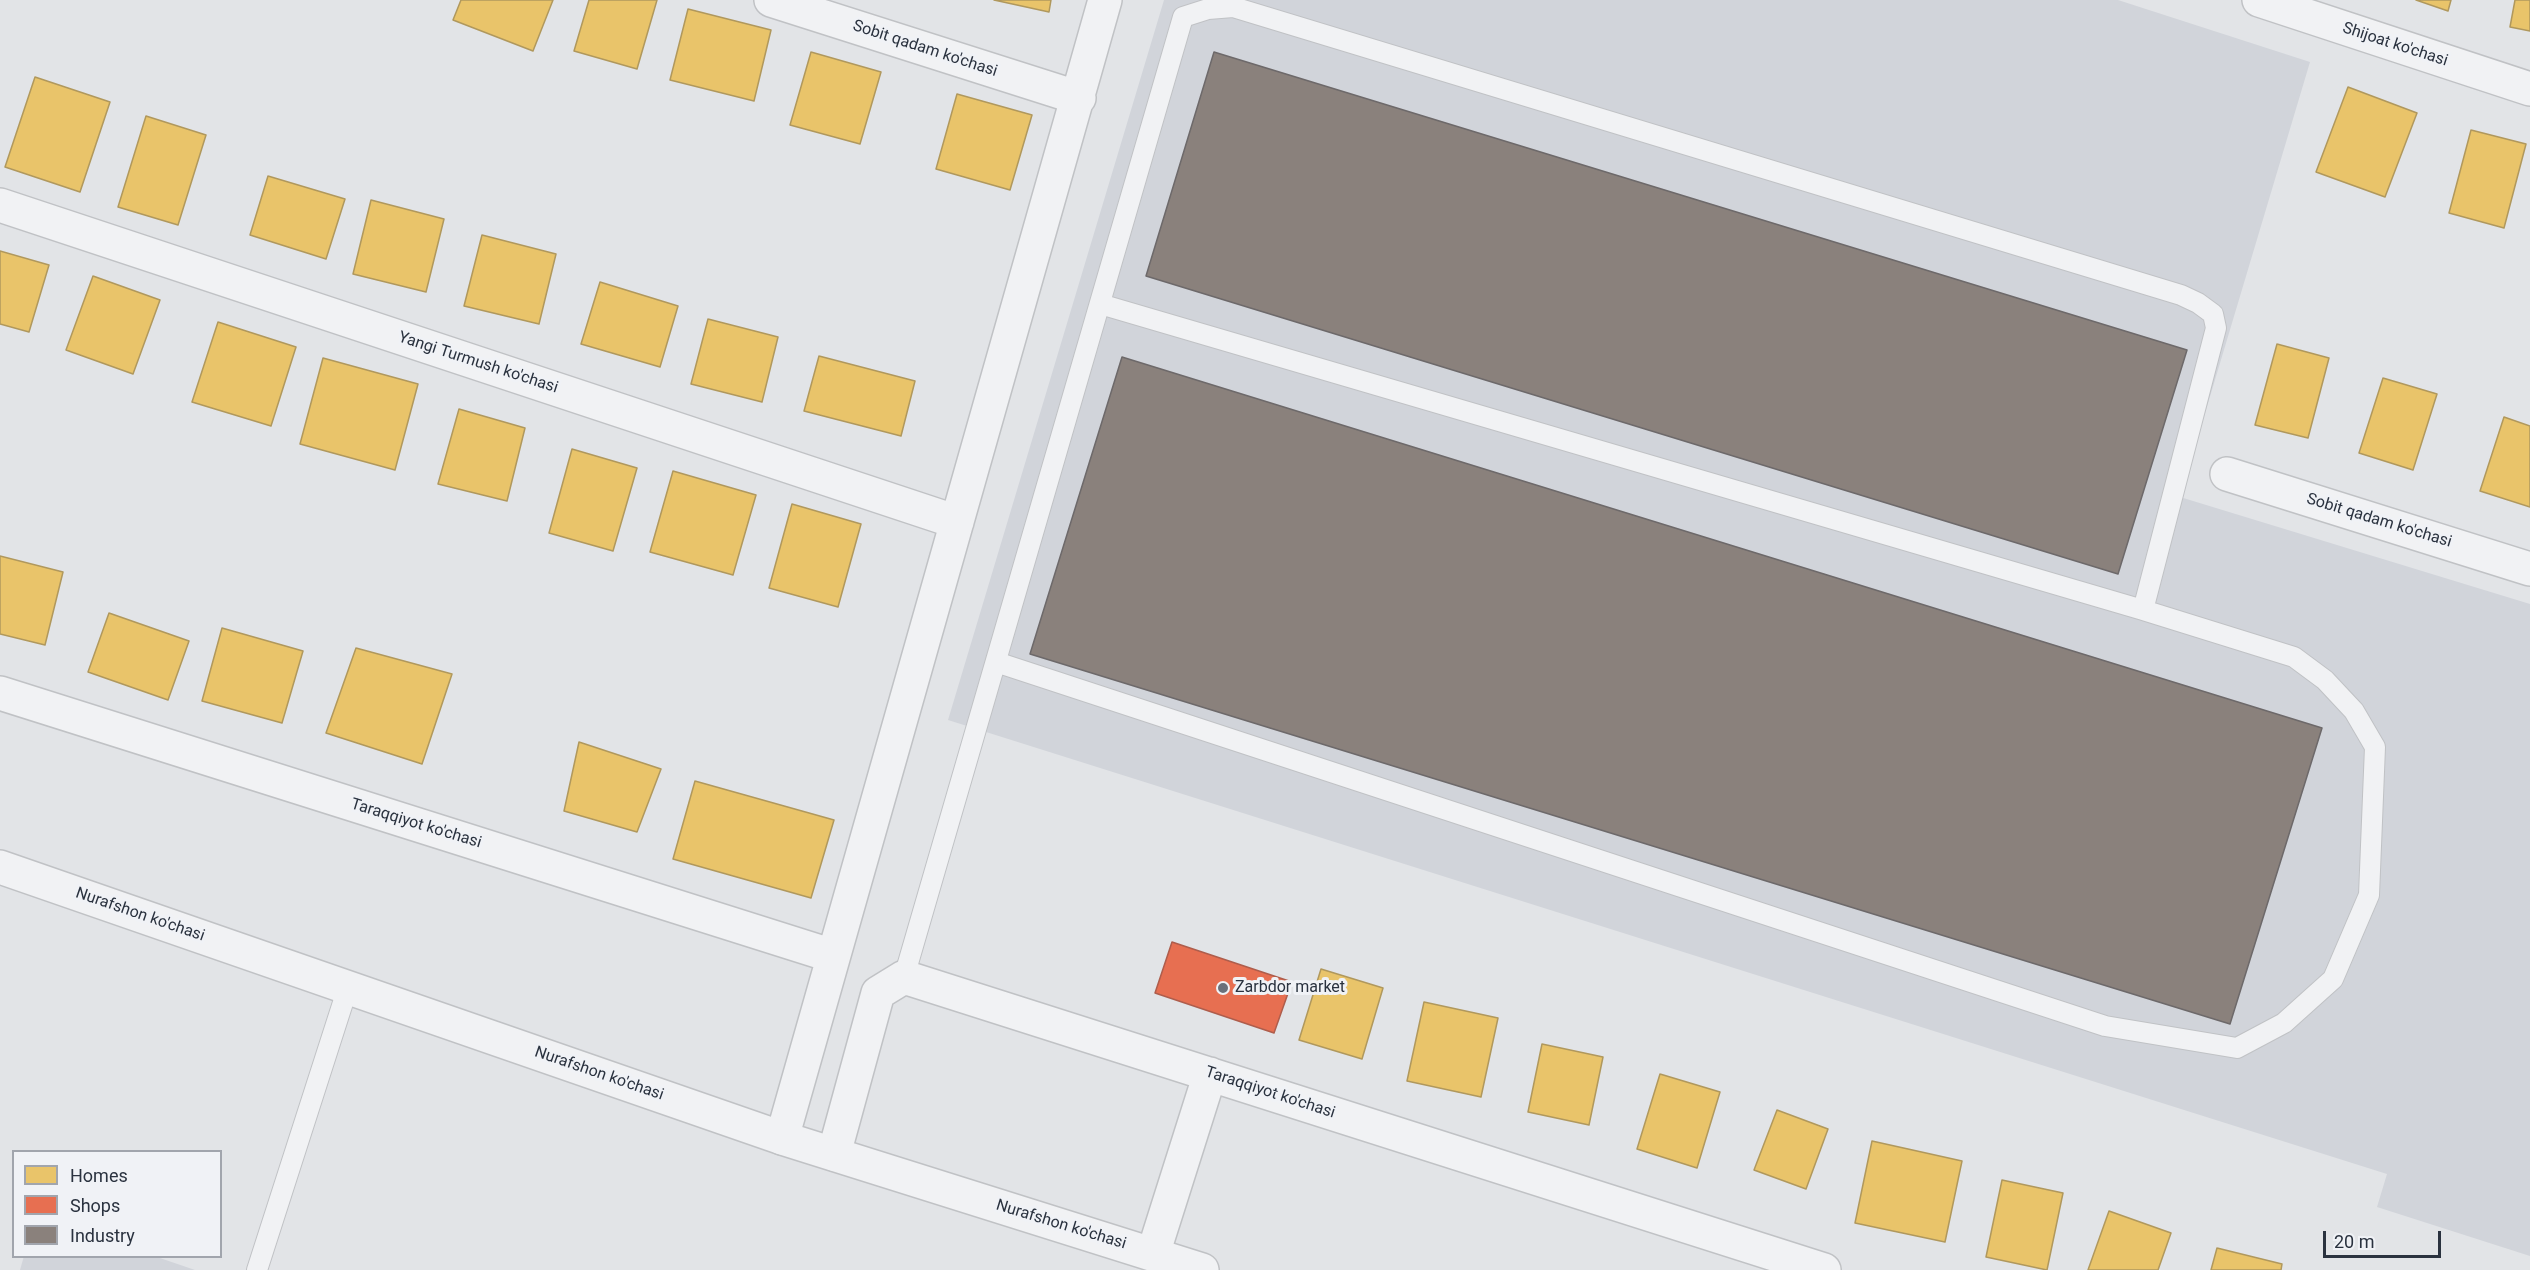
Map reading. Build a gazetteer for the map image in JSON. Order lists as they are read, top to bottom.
{
  "streets": {
    "street": [
      "Shijoat ko'chasi",
      "Sobit qadam ko'chasi",
      "Yangi Turmush ko'chasi",
      "Taraqqiyot ko'chasi",
      "Nurafshon ko'chasi"
    ]
  },
  "places": ["Zarbdor market"],
  "legend": ["Homes", "Shops", "Industry"],
  "scale_bar": "20 m"
}
